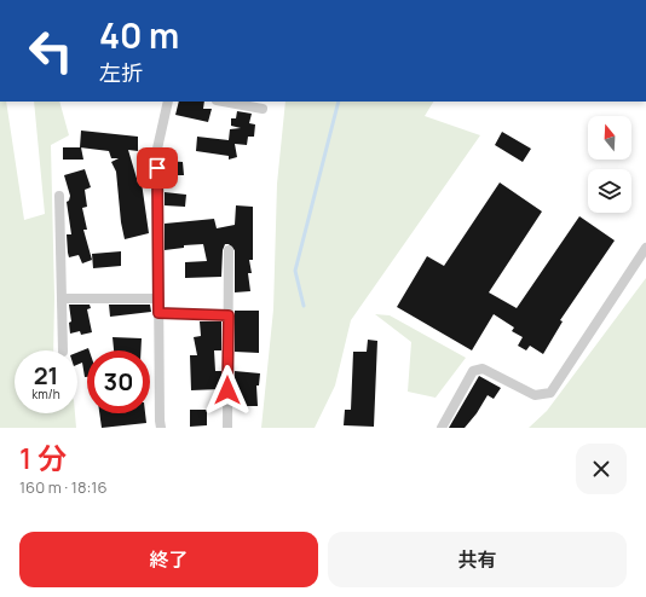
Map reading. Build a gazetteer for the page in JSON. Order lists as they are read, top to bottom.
{
  "north": "top",
  "page": {
    "turn": ["40 m", "左折"],
    "speed": "21 km/h",
    "limit": "30",
    "heading": ["1 分", "160 m · 18:16"],
    "buttons": ["終了", "共有"]
  }
}
